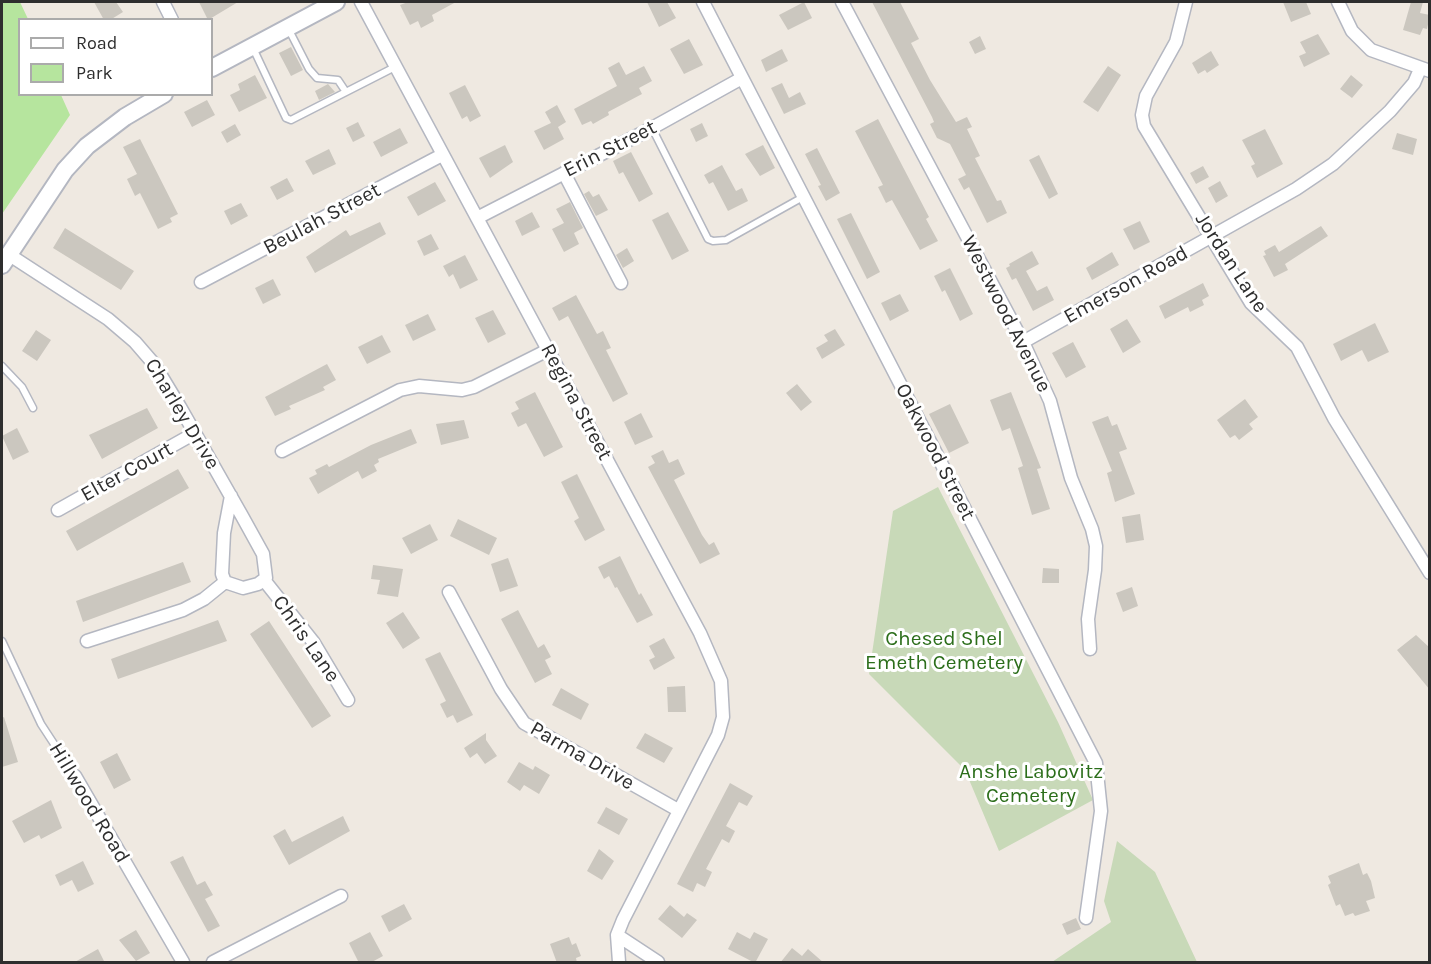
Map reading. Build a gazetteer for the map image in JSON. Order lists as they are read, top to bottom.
{
  "streets": {
    "street": [
      "Erin Street",
      "Beulah Street",
      "Jordan Lane",
      "Emerson Road",
      "Westwood Avenue",
      "Regina Street",
      "Charley Drive",
      "Oakwood Street",
      "Elter Court",
      "Chris Lane",
      "Parma Drive",
      "Hillwood Road"
    ]
  },
  "crossings": [
    ["Erin Street", "Regina Street"],
    ["Erin Street", "Oakwood Street"],
    ["Beulah Street", "Regina Street"],
    ["Jordan Lane", "Emerson Road"],
    ["Emerson Road", "Westwood Avenue"],
    ["Regina Street", "Parma Drive"],
    ["Charley Drive", "Elter Court"],
    ["Charley Drive", "Chris Lane"]
  ],
  "parks": ["Chesed Shel Emeth Cemetery", "Anshe Labovitz Cemetery"],
  "legend": ["Road", "Park"]
}
